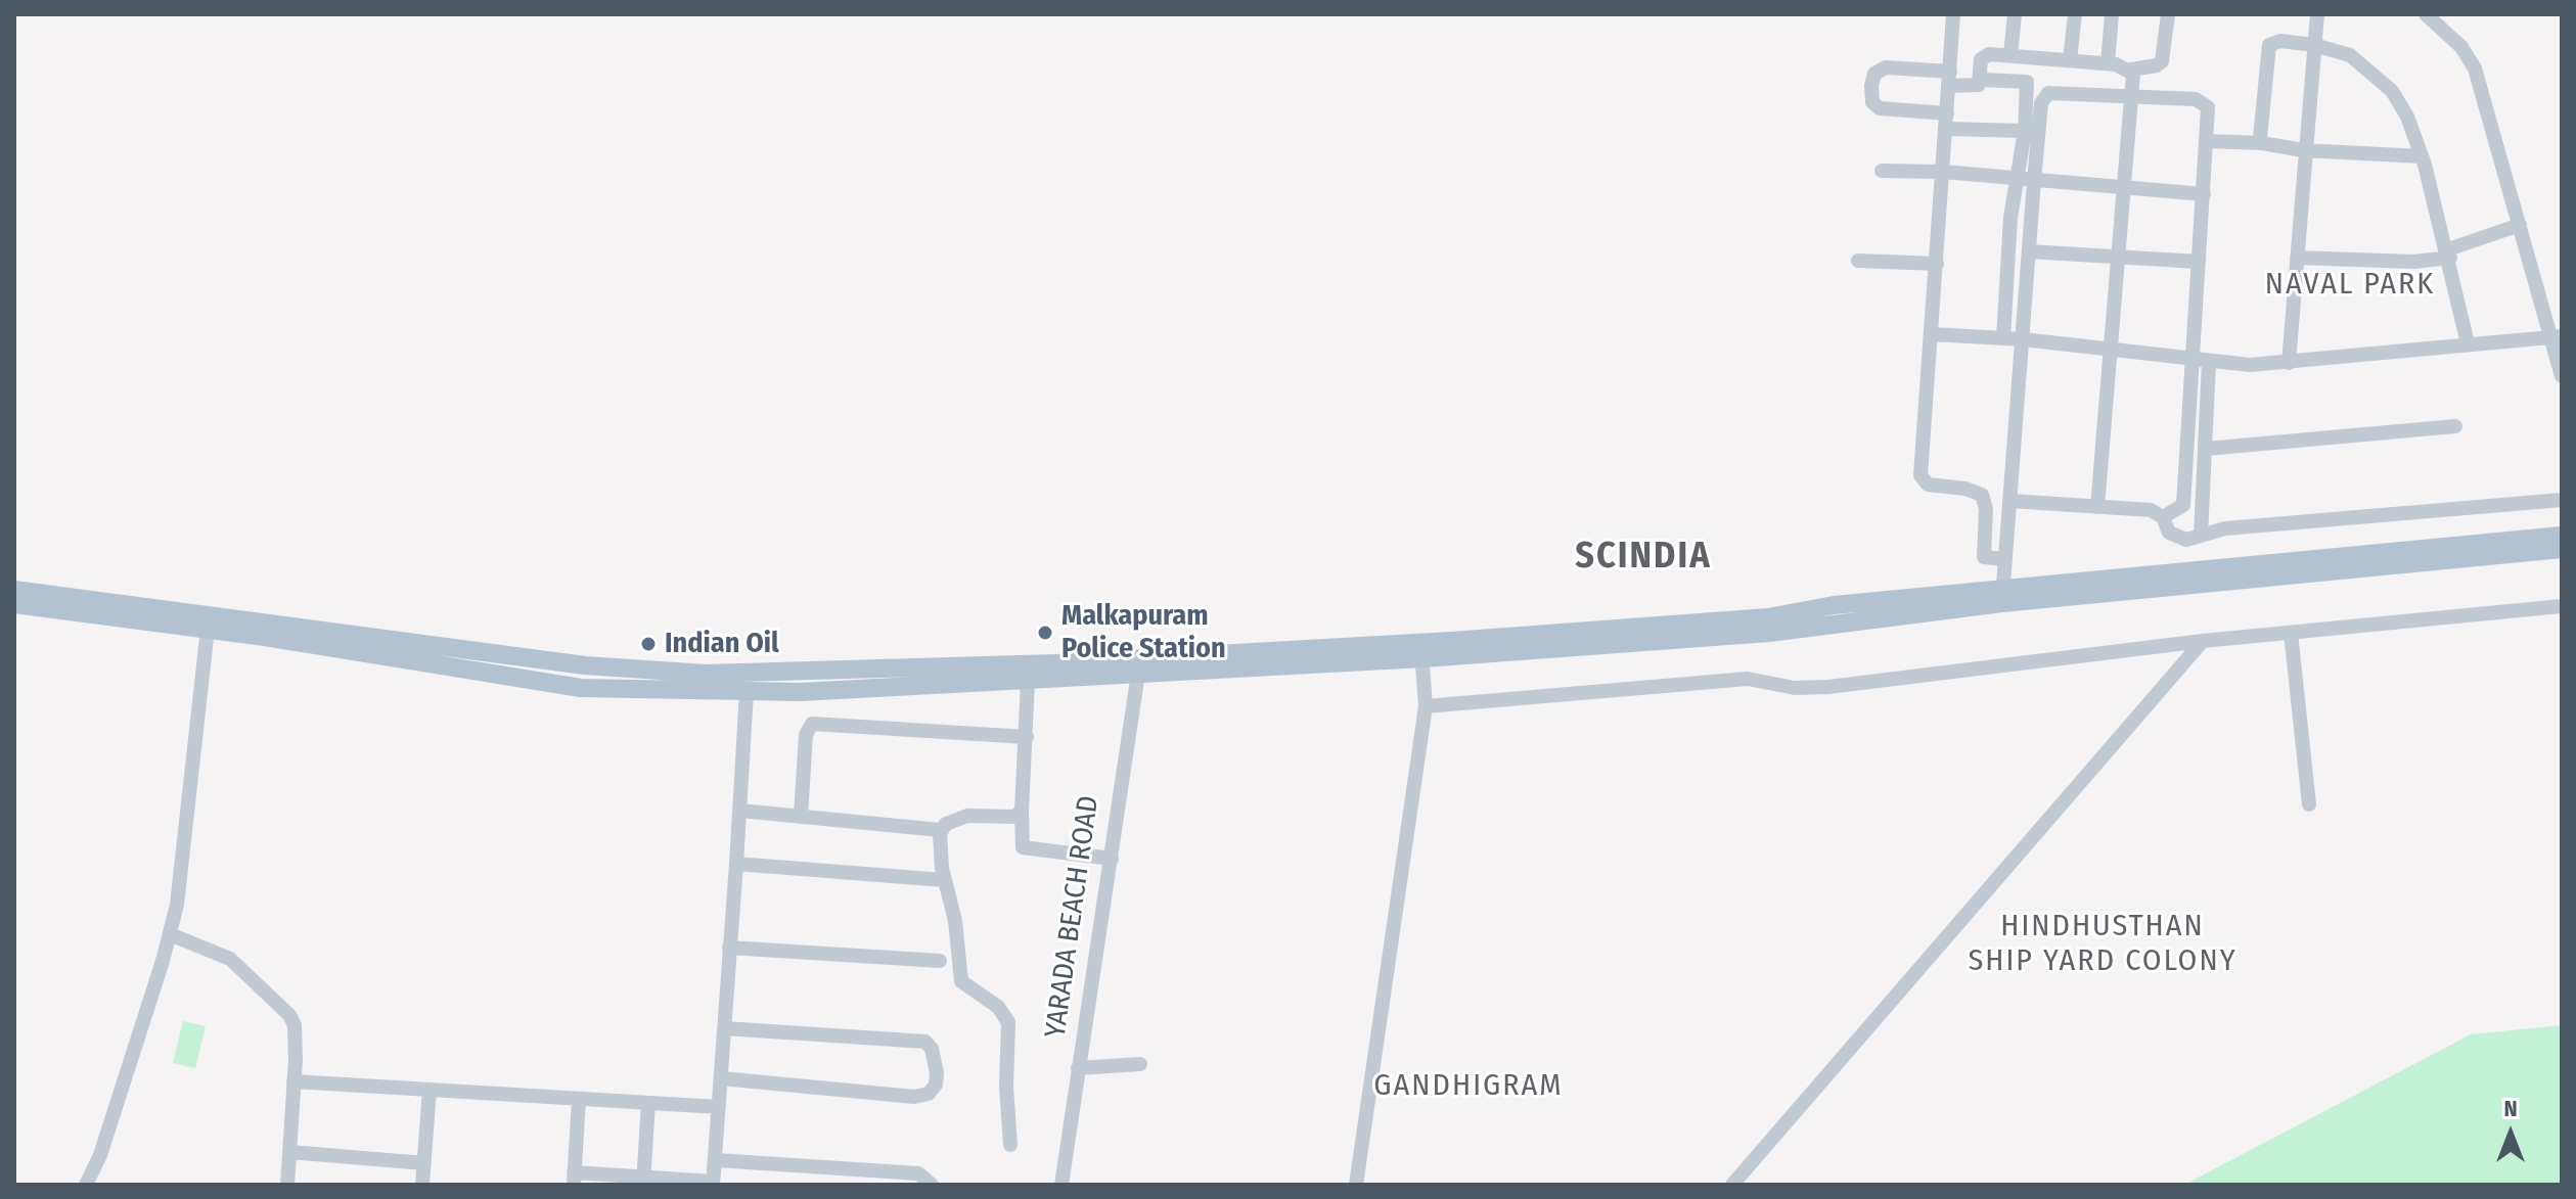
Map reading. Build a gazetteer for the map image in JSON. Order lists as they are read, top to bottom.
{
  "streets": {
    "street": ["YARADA BEACH ROAD"]
  },
  "districts": [
    "NAVAL PARK",
    "SCINDIA",
    "HINDHUSTHAN SHIP YARD COLONY",
    "GANDHIGRAM"
  ],
  "places": ["Malkapuram Police Station", "Indian Oil"],
  "north": "top"
}
